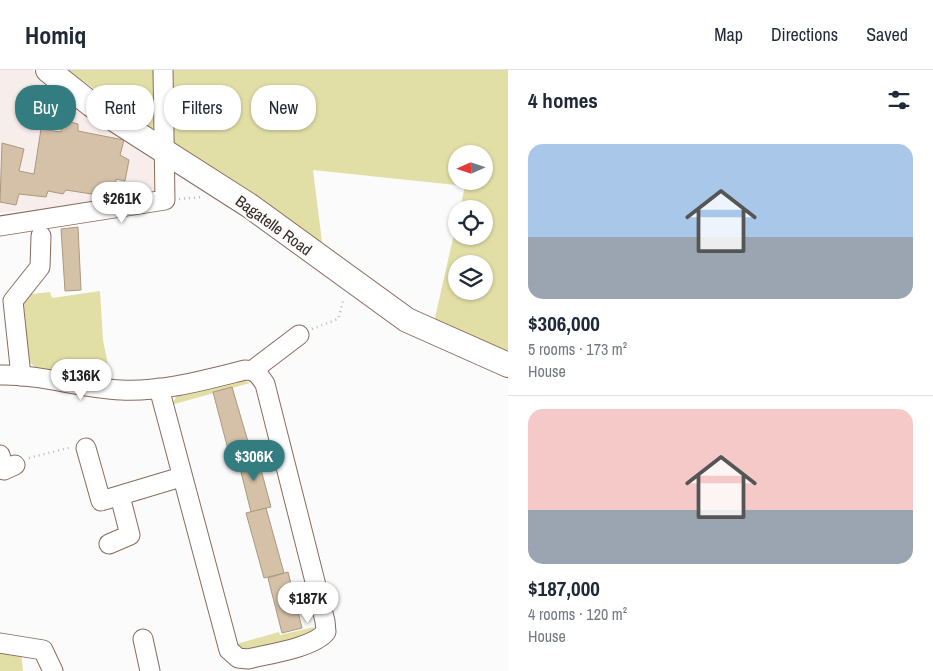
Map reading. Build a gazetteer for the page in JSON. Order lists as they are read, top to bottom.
{
  "streets": {
    "main road": ["Bagatelle Road"]
  },
  "north": "left",
  "page": {
    "header": "Homiq",
    "nav": ["Map", "Directions", "Saved"],
    "heading": "4 homes",
    "chip": [
      "Buy",
      "Rent",
      "Filters",
      "New"
    ],
    "list": [
      {
        "name": "$306,000",
        "note": "5 rooms · 173 m² · House"
      },
      {
        "name": "$187,000",
        "note": "4 rooms · 120 m² · House"
      }
    ],
    "price": [
      "$261K",
      "$136K",
      "$306K",
      "$187K"
    ]
  }
}
